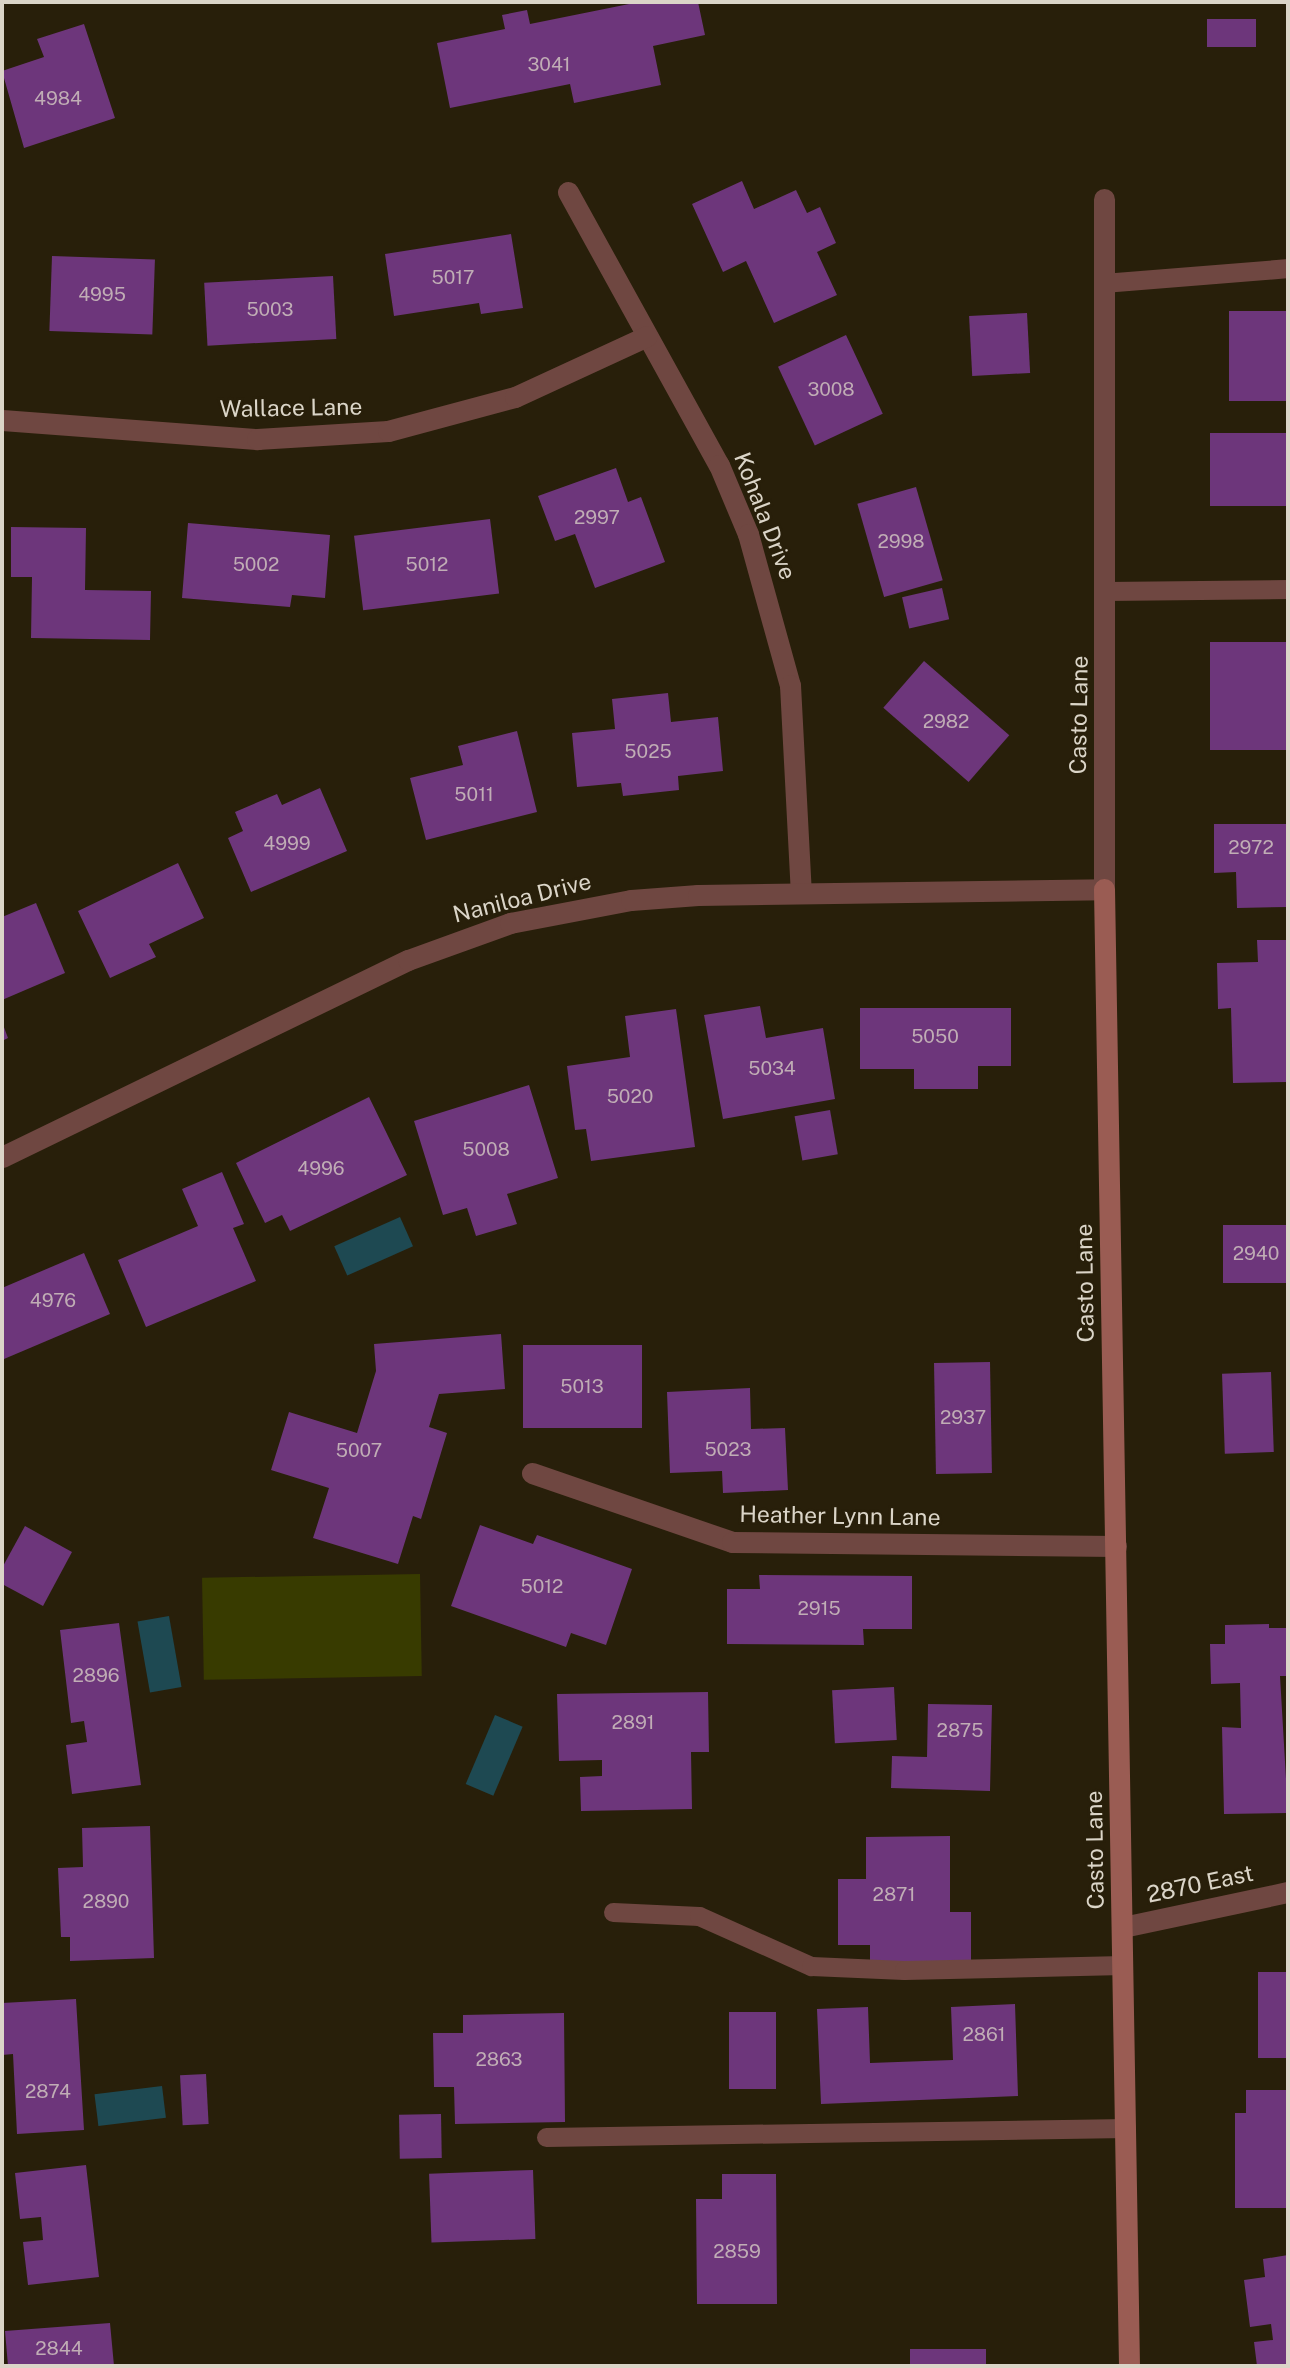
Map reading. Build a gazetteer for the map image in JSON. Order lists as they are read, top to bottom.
{
  "streets": {
    "street": [
      "Wallace Lane",
      "Kohala Drive",
      "Casto Lane",
      "Naniloa Drive",
      "Heather Lynn Lane",
      "2870 East"
    ]
  },
  "crossings": [
    ["Wallace Lane", "Kohala Drive"],
    ["Kohala Drive", "Naniloa Drive"],
    ["Casto Lane", "Naniloa Drive"],
    ["Casto Lane", "Heather Lynn Lane"],
    ["Casto Lane", "2870 East"]
  ],
  "house_numbers": [
    "3041",
    "4984",
    "5017",
    "4995",
    "5003",
    "3008",
    "2997",
    "2998",
    "5002",
    "5012",
    "2982",
    "5025",
    "5011",
    "4999",
    "2972",
    "5050",
    "5034",
    "5020",
    "5008",
    "4996",
    "2940",
    "4976",
    "5013",
    "2937",
    "5023",
    "5007",
    "5012",
    "2915",
    "2896",
    "2891",
    "2875",
    "2871",
    "2890",
    "2861",
    "2863",
    "2874",
    "2859",
    "2844"
  ]
}
